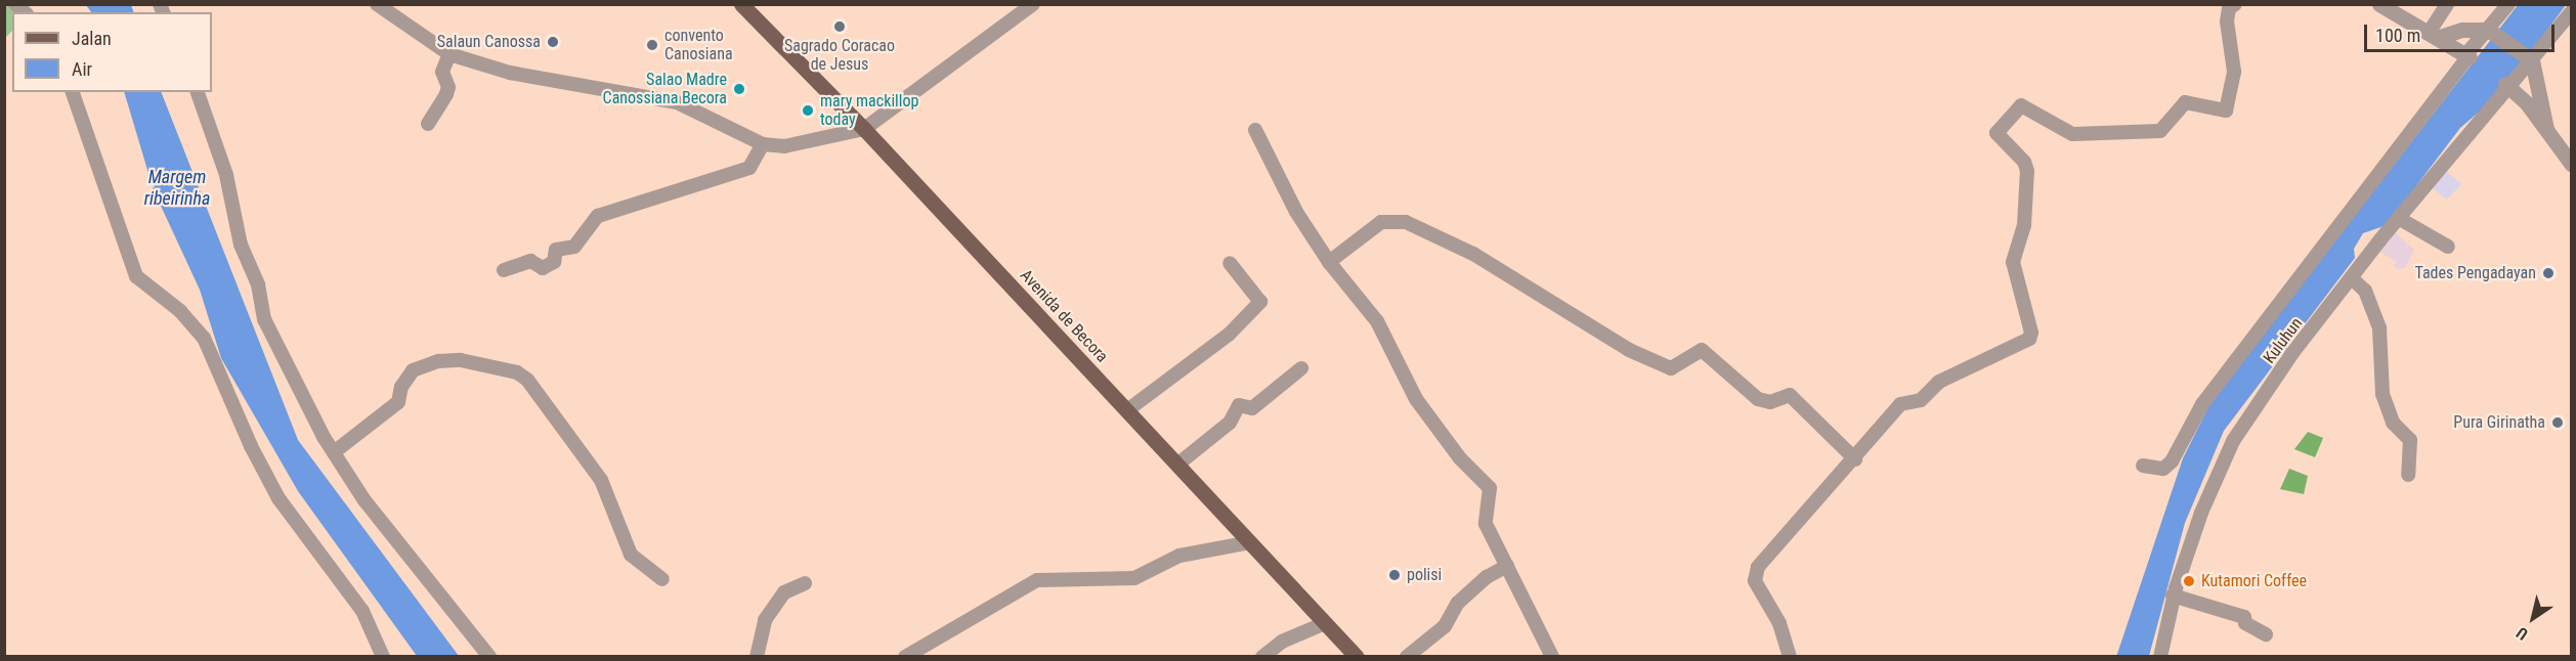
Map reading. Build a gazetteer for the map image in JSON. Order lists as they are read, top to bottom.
{
  "streets": {
    "main road": ["Avenida de Becora"],
    "street": ["Kuluhun"]
  },
  "water": ["Margem ribeirinha"],
  "places": [
    "Sagrado Coracao de Jesus",
    "Salaun Canossa",
    "convento Canosiana",
    "Salao Madre Canossiana Becora",
    "mary mackillop today",
    "Tades Pengadayan",
    "Pura Girinatha",
    "polisi",
    "Kutamori Coffee"
  ],
  "legend": ["Jalan", "Air"],
  "scale_bar": "100 m",
  "north": "bottom left"
}
